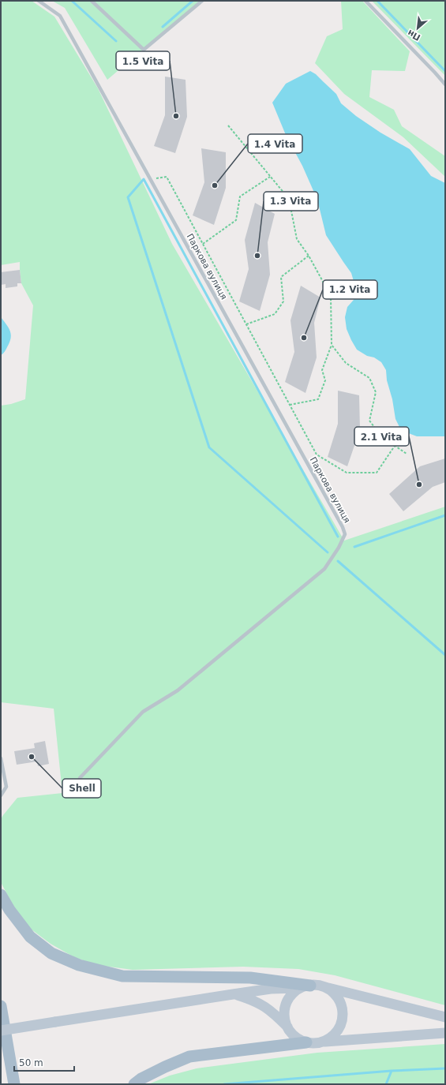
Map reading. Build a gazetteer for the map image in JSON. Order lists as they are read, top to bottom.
{
  "streets": {
    "lane": ["Паркова вулиця"]
  },
  "places": [
    "1.5 Vita",
    "1.4 Vita",
    "1.3 Vita",
    "1.2 Vita",
    "2.1 Vita",
    "Shell"
  ],
  "scale_bar": "50 m",
  "north": "bottom left"
}
